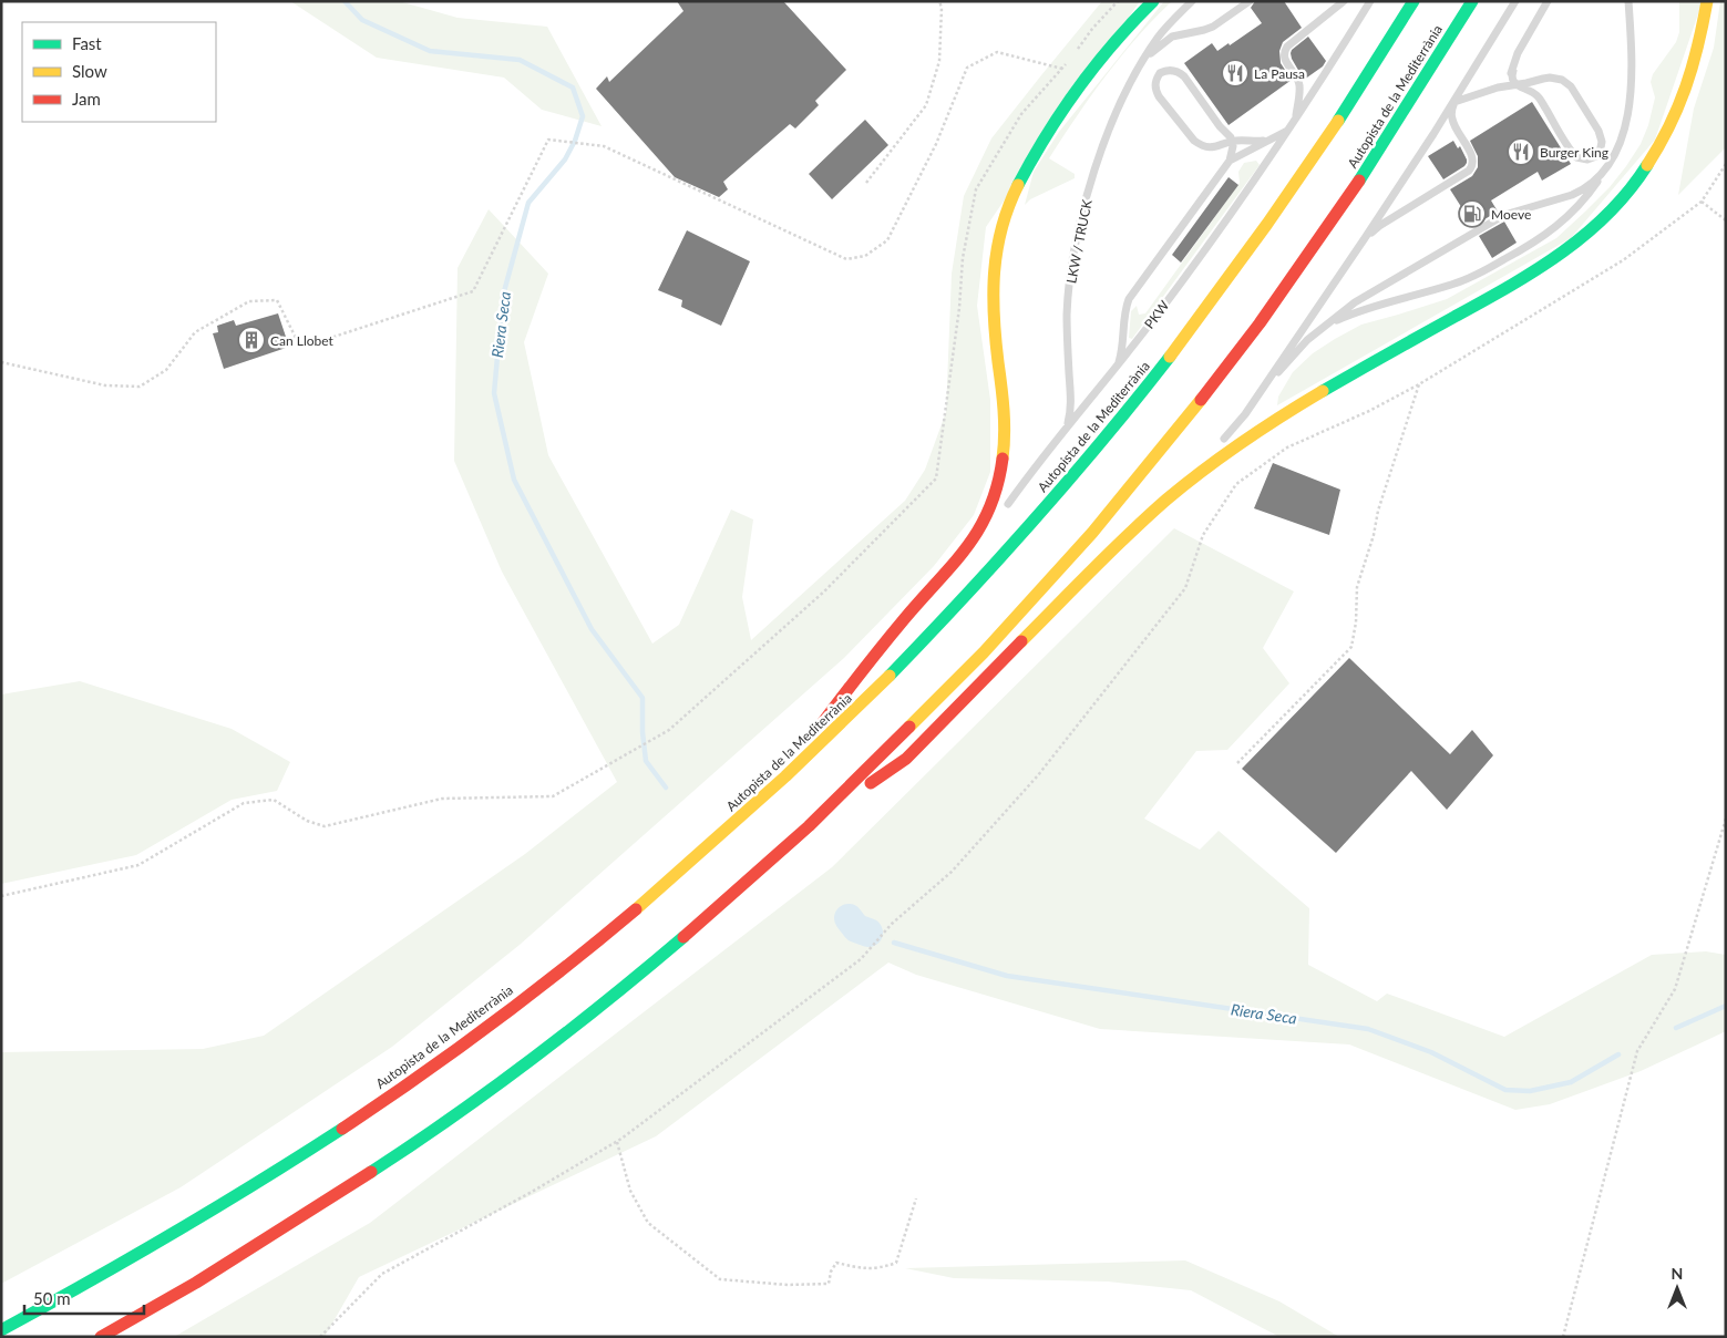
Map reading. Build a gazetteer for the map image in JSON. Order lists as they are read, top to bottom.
{
  "streets": {
    "highway": ["Autopista de la Mediterrània"],
    "lane": ["LKW / TRUCK", "PKW"]
  },
  "crossings": [
    ["LKW / TRUCK", "PKW"]
  ],
  "water": ["Riera Seca"],
  "places": {
    "restaurant": ["La Pausa", "Burger King"],
    "fuel station": ["Moeve"],
    "building": ["Can Llobet"]
  },
  "legend": ["Fast", "Slow", "Jam"],
  "scale_bar": "50 m",
  "north": "top"
}
